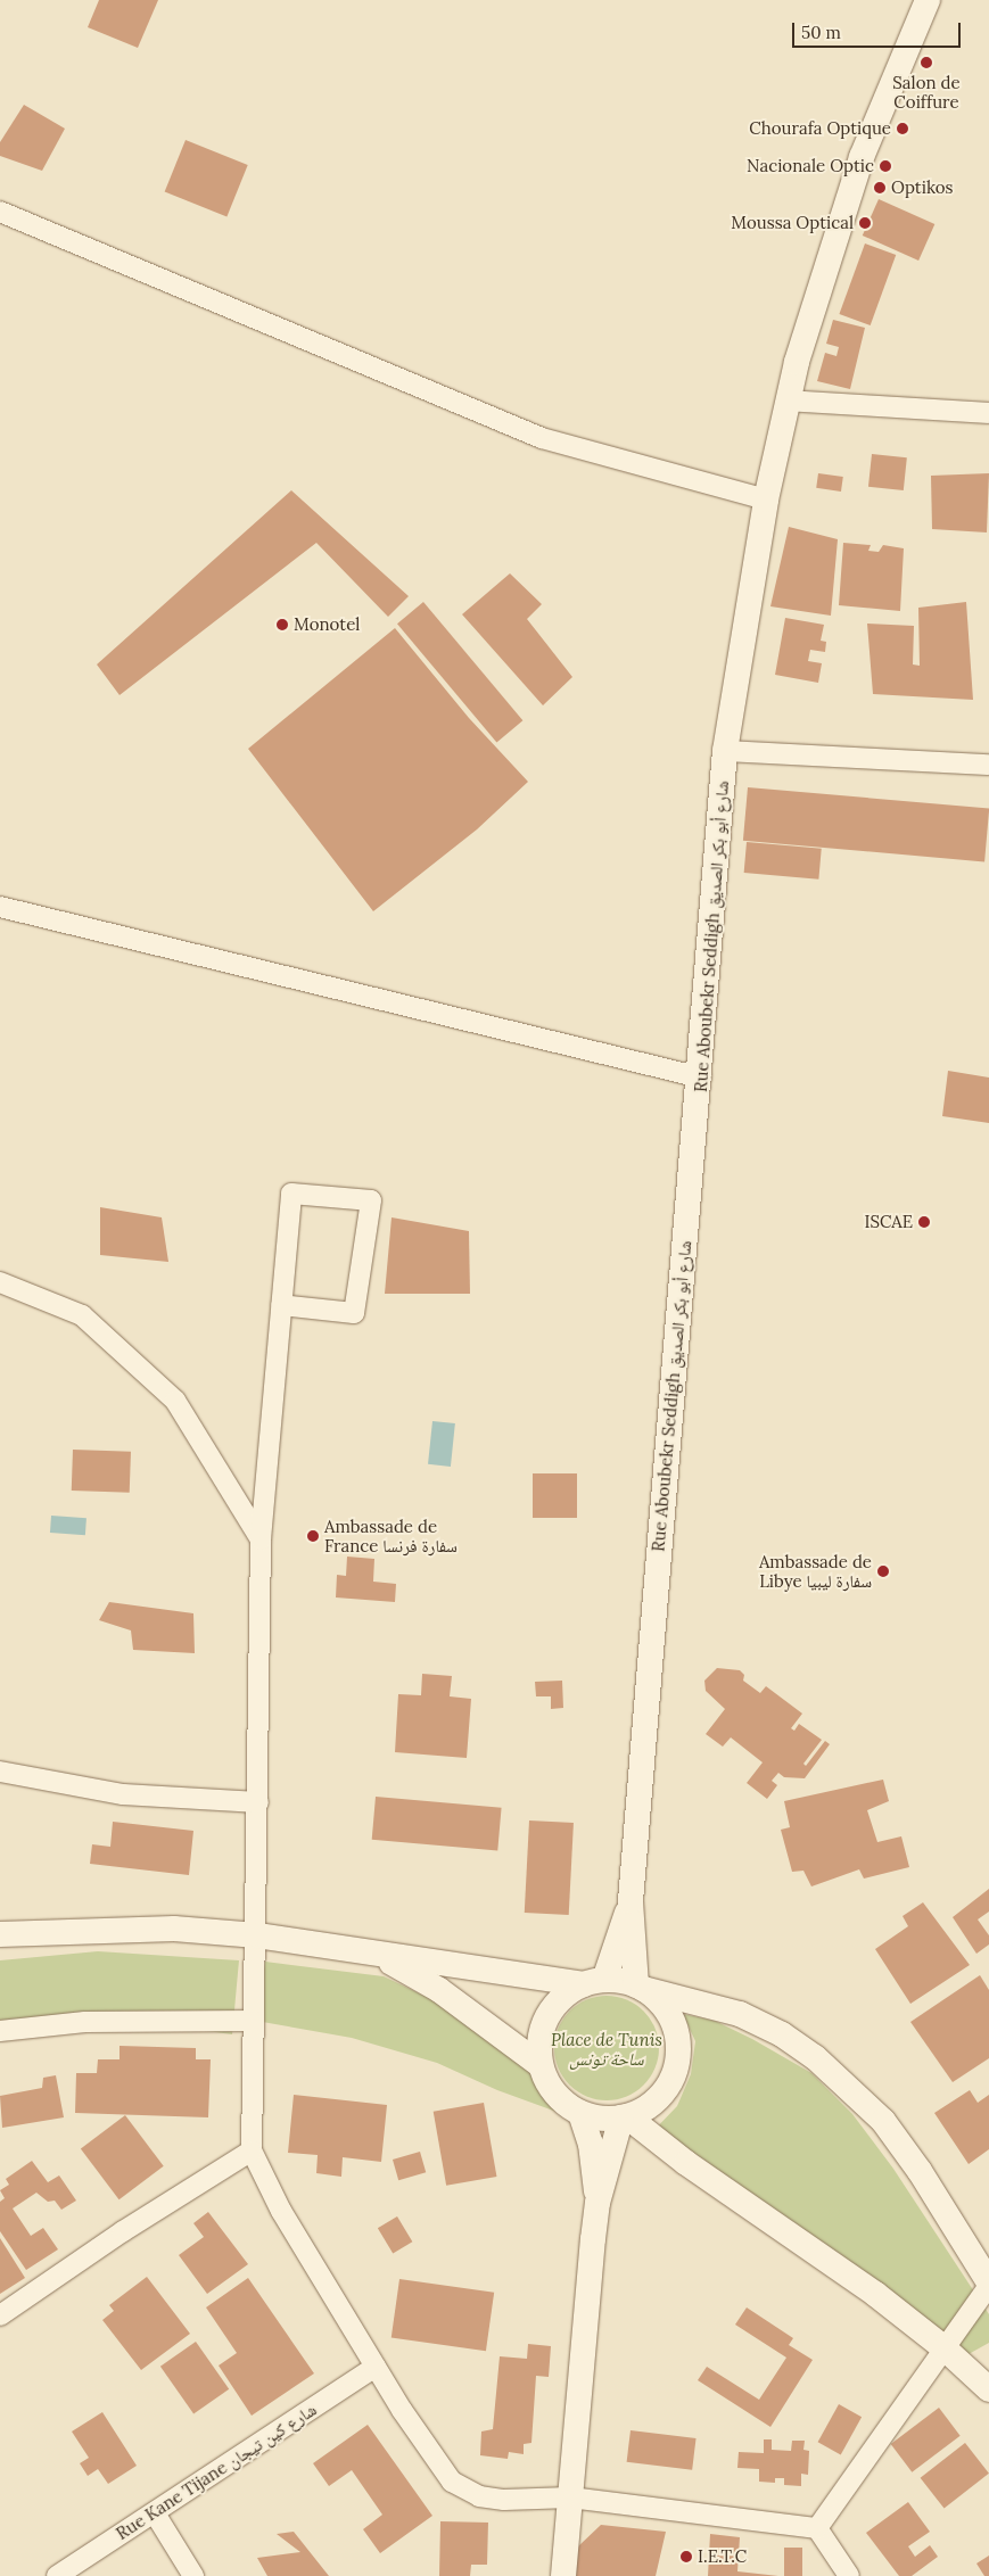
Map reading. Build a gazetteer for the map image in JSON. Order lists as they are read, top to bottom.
{
  "streets": {
    "street": ["Rue Aboubekr Seddigh شارع أبو بكر الصديق", "Rue Kane Tijane شارع كين تيجان"]
  },
  "parks": ["Place de Tunis ساحة تونس"],
  "places": [
    "Salon de Coiffure",
    "Chourafa Optique",
    "Nacionale Optic",
    "Optikos",
    "Moussa Optical",
    "Monotel",
    "ISCAE",
    "Ambassade de France سفارة فرنسا",
    "Ambassade de Libye سفارة ليبيا",
    "I.E.T.C"
  ],
  "scale_bar": "50 m"
}
